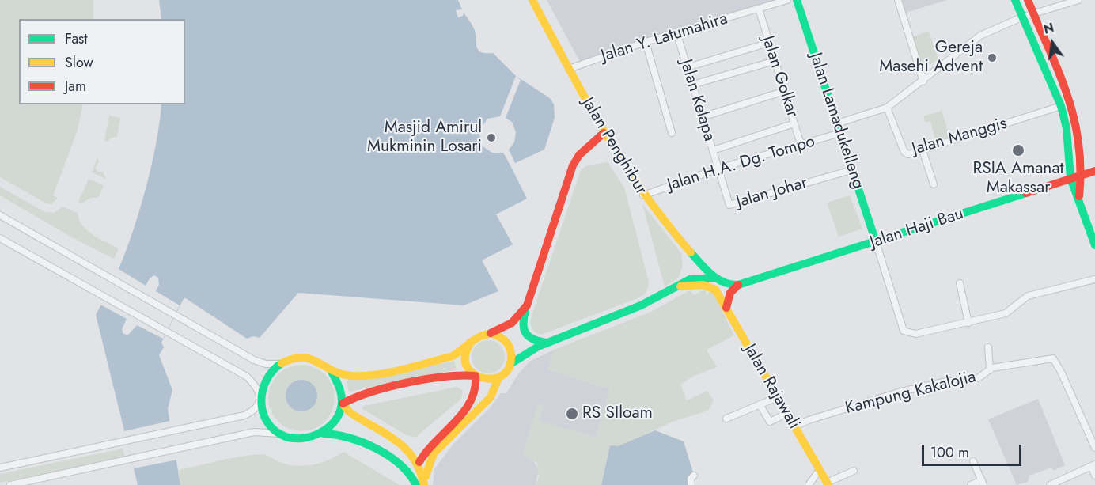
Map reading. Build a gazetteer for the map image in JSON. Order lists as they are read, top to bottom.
{
  "streets": {
    "main road": [
      "Jalan Lamadukelleng",
      "Jalan Penghibur",
      "Jalan Haji Bau",
      "Jalan Rajawali"
    ],
    "street": [
      "Jalan Y. Latumahira",
      "Jalan Golkar",
      "Jalan Kelapa",
      "Jalan Manggis",
      "Jalan H.A. Dg. Tompo",
      "Jalan Johar",
      "Kampung Kakalojia"
    ]
  },
  "crossings": [
    ["Jalan Y. Latumahira", "Jalan Golkar"],
    ["Jalan Y. Latumahira", "Jalan Kelapa"],
    ["Jalan Y. Latumahira", "Jalan Penghibur"],
    ["Jalan Golkar", "Jalan H.A. Dg. Tompo"],
    ["Jalan Kelapa", "Jalan H.A. Dg. Tompo"],
    ["Jalan Kelapa", "Jalan Johar"],
    ["Jalan Lamadukelleng", "Jalan H.A. Dg. Tompo"],
    ["Jalan Lamadukelleng", "Jalan Johar"],
    ["Jalan Lamadukelleng", "Jalan Haji Bau"],
    ["Jalan Penghibur", "Jalan H.A. Dg. Tompo"],
    ["Jalan H.A. Dg. Tompo", "Jalan Johar"],
    ["Jalan Rajawali", "Kampung Kakalojia"]
  ],
  "places": [
    "Gereja Masehi Advent",
    "Masjid Amirul Mukminin Losari",
    "RSIA Amanat Makassar",
    "RS SIloam"
  ],
  "legend": ["Fast", "Slow", "Jam"],
  "scale_bar": "100 m",
  "north": "top"
}
